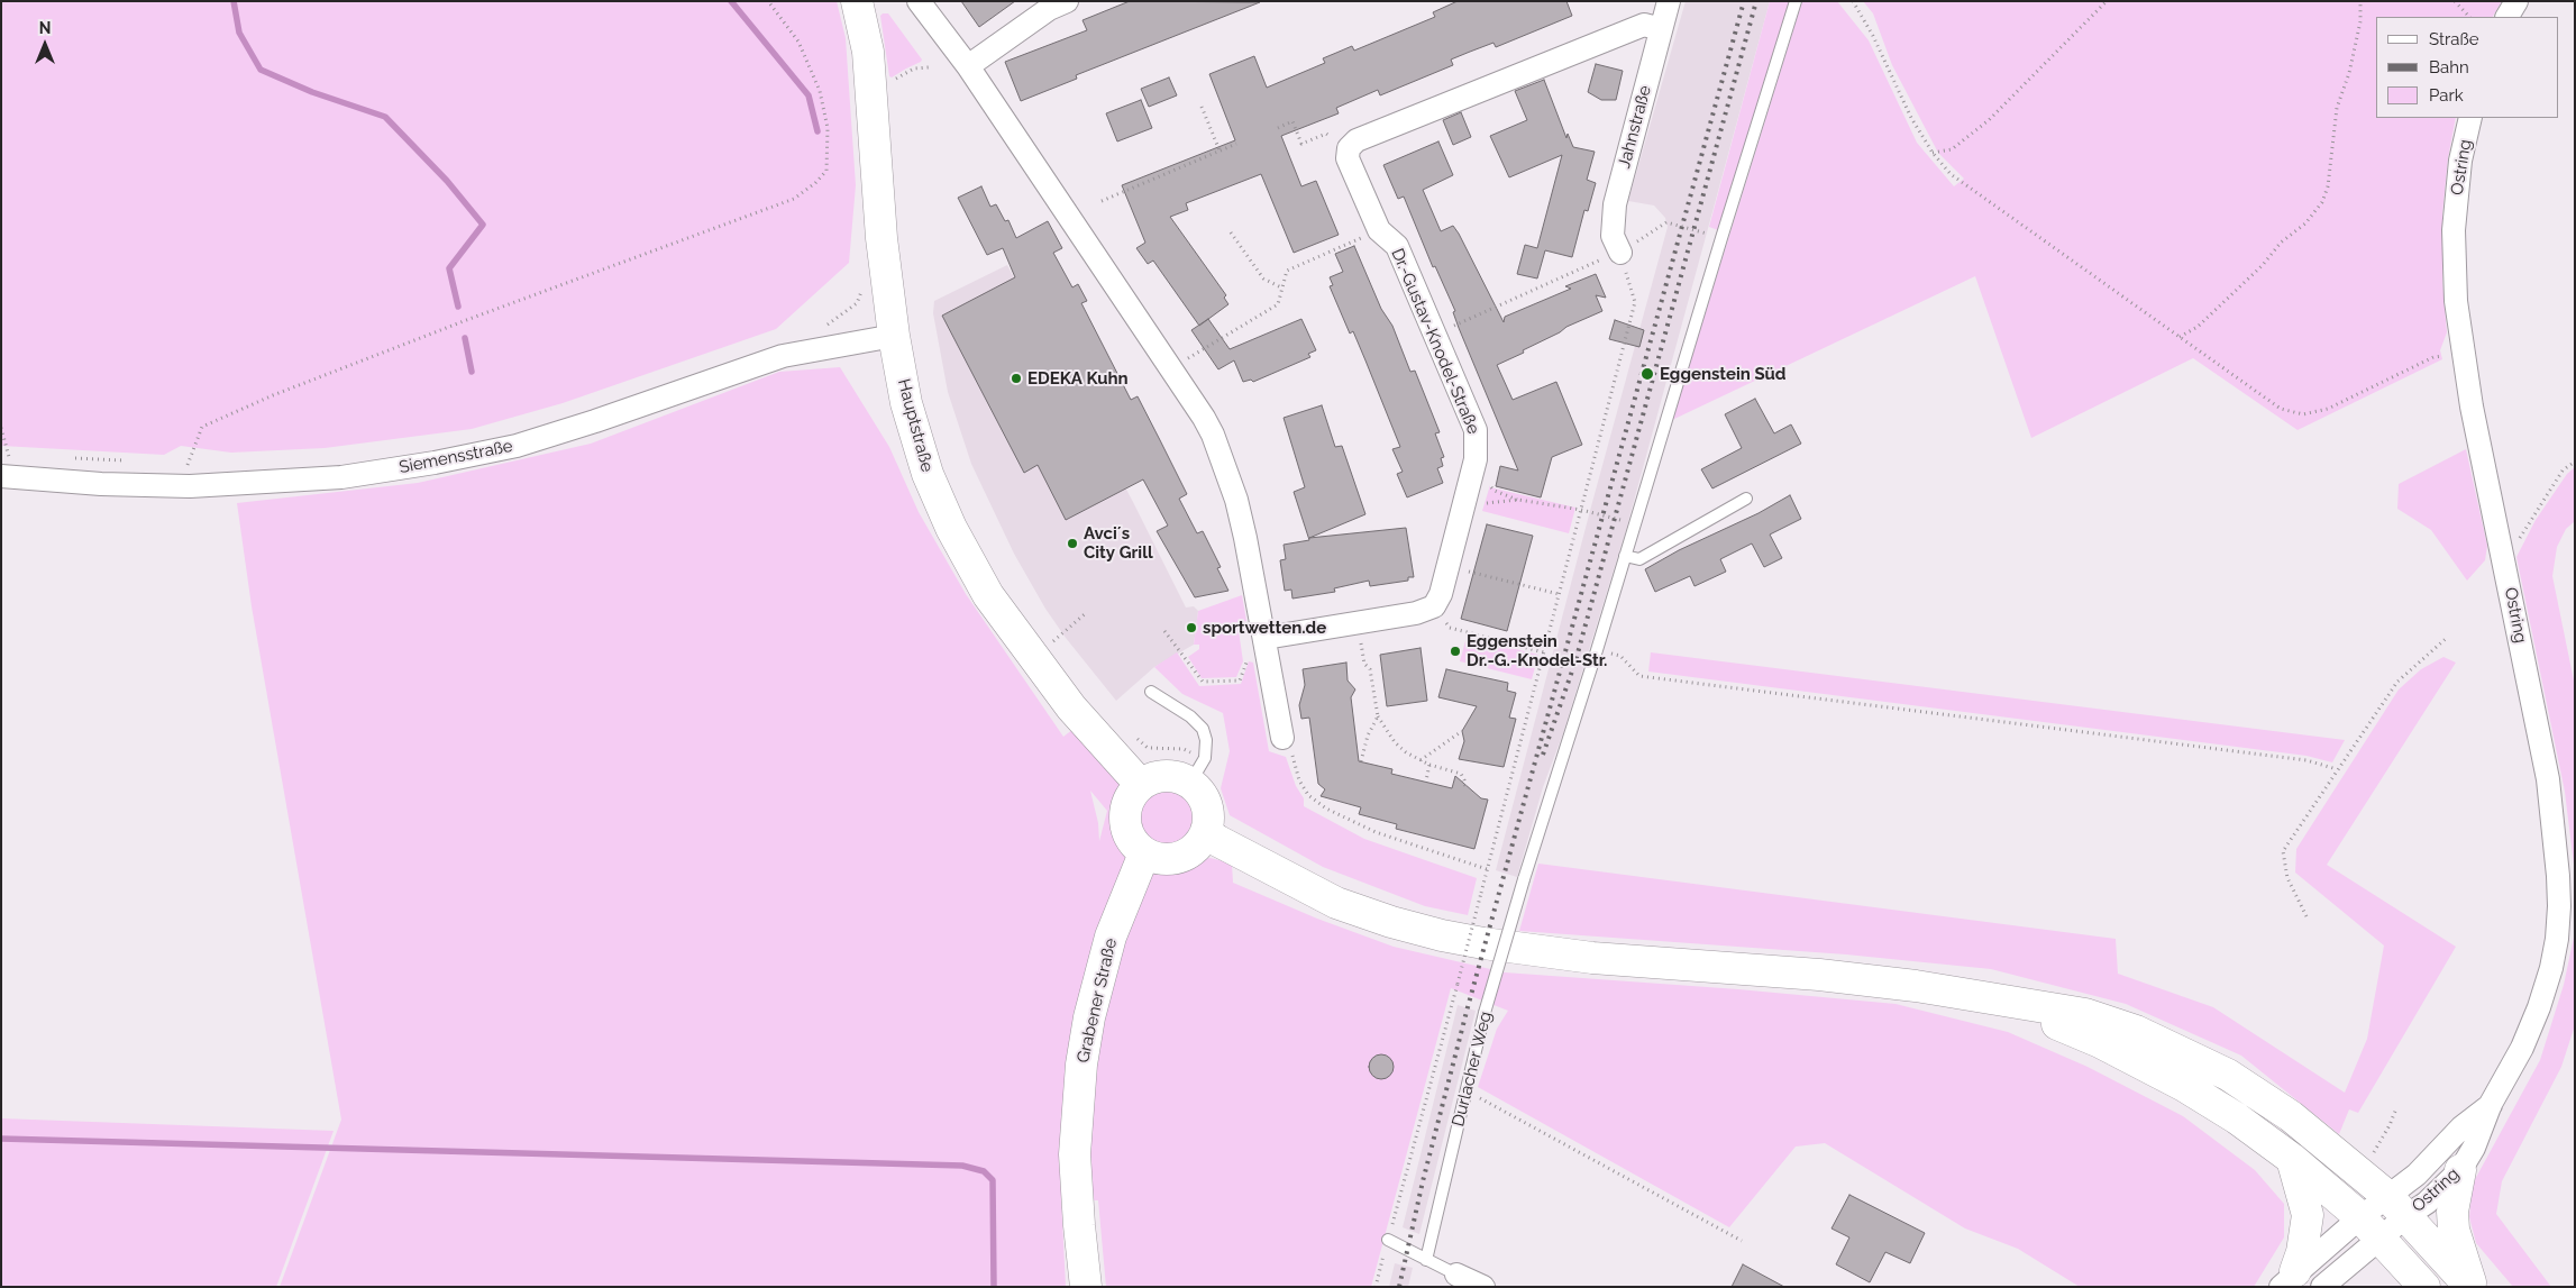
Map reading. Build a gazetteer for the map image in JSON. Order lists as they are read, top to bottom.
{
  "streets": {
    "street": [
      "Jahnstraße",
      "Ostring",
      "Dr.-Gustav-Knodel-Straße",
      "Hauptstraße",
      "Siemensstraße",
      "Grabener Straße"
    ],
    "lane": ["Durlacher Weg"]
  },
  "crossings": [
    ["Hauptstraße", "Siemensstraße"],
    ["Hauptstraße", "Grabener Straße"]
  ],
  "places": [
    "Eggenstein Süd",
    "EDEKA Kuhn",
    "Avci´s City Grill",
    "sportwetten.de",
    "Eggenstein Dr.-G.-Knodel-Str."
  ],
  "legend": ["Straße", "Bahn", "Park"],
  "north": "top"
}
